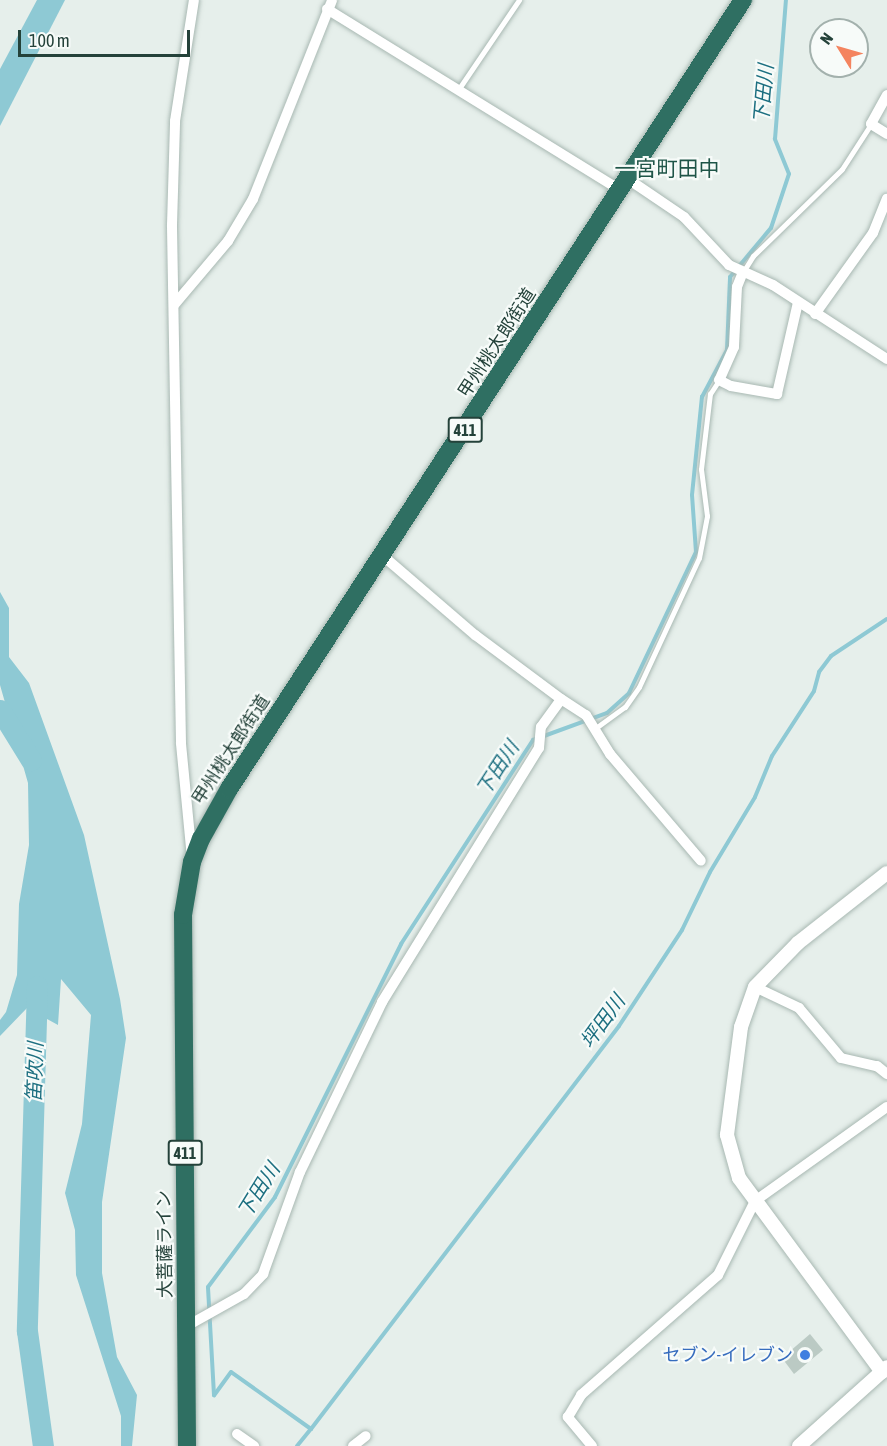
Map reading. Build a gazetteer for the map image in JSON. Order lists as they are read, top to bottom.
{
  "streets": {
    "highway": ["甲州桃太郎街道", "411", "大菩薩ライン"]
  },
  "crossings": [
    ["甲州桃太郎街道", "大菩薩ライン"]
  ],
  "districts": ["一宮町田中"],
  "water": ["下田川", "坪田川", "笛吹川"],
  "places": ["セブン-イレブン"],
  "scale_bar": "100 m",
  "north": "top left"
}
